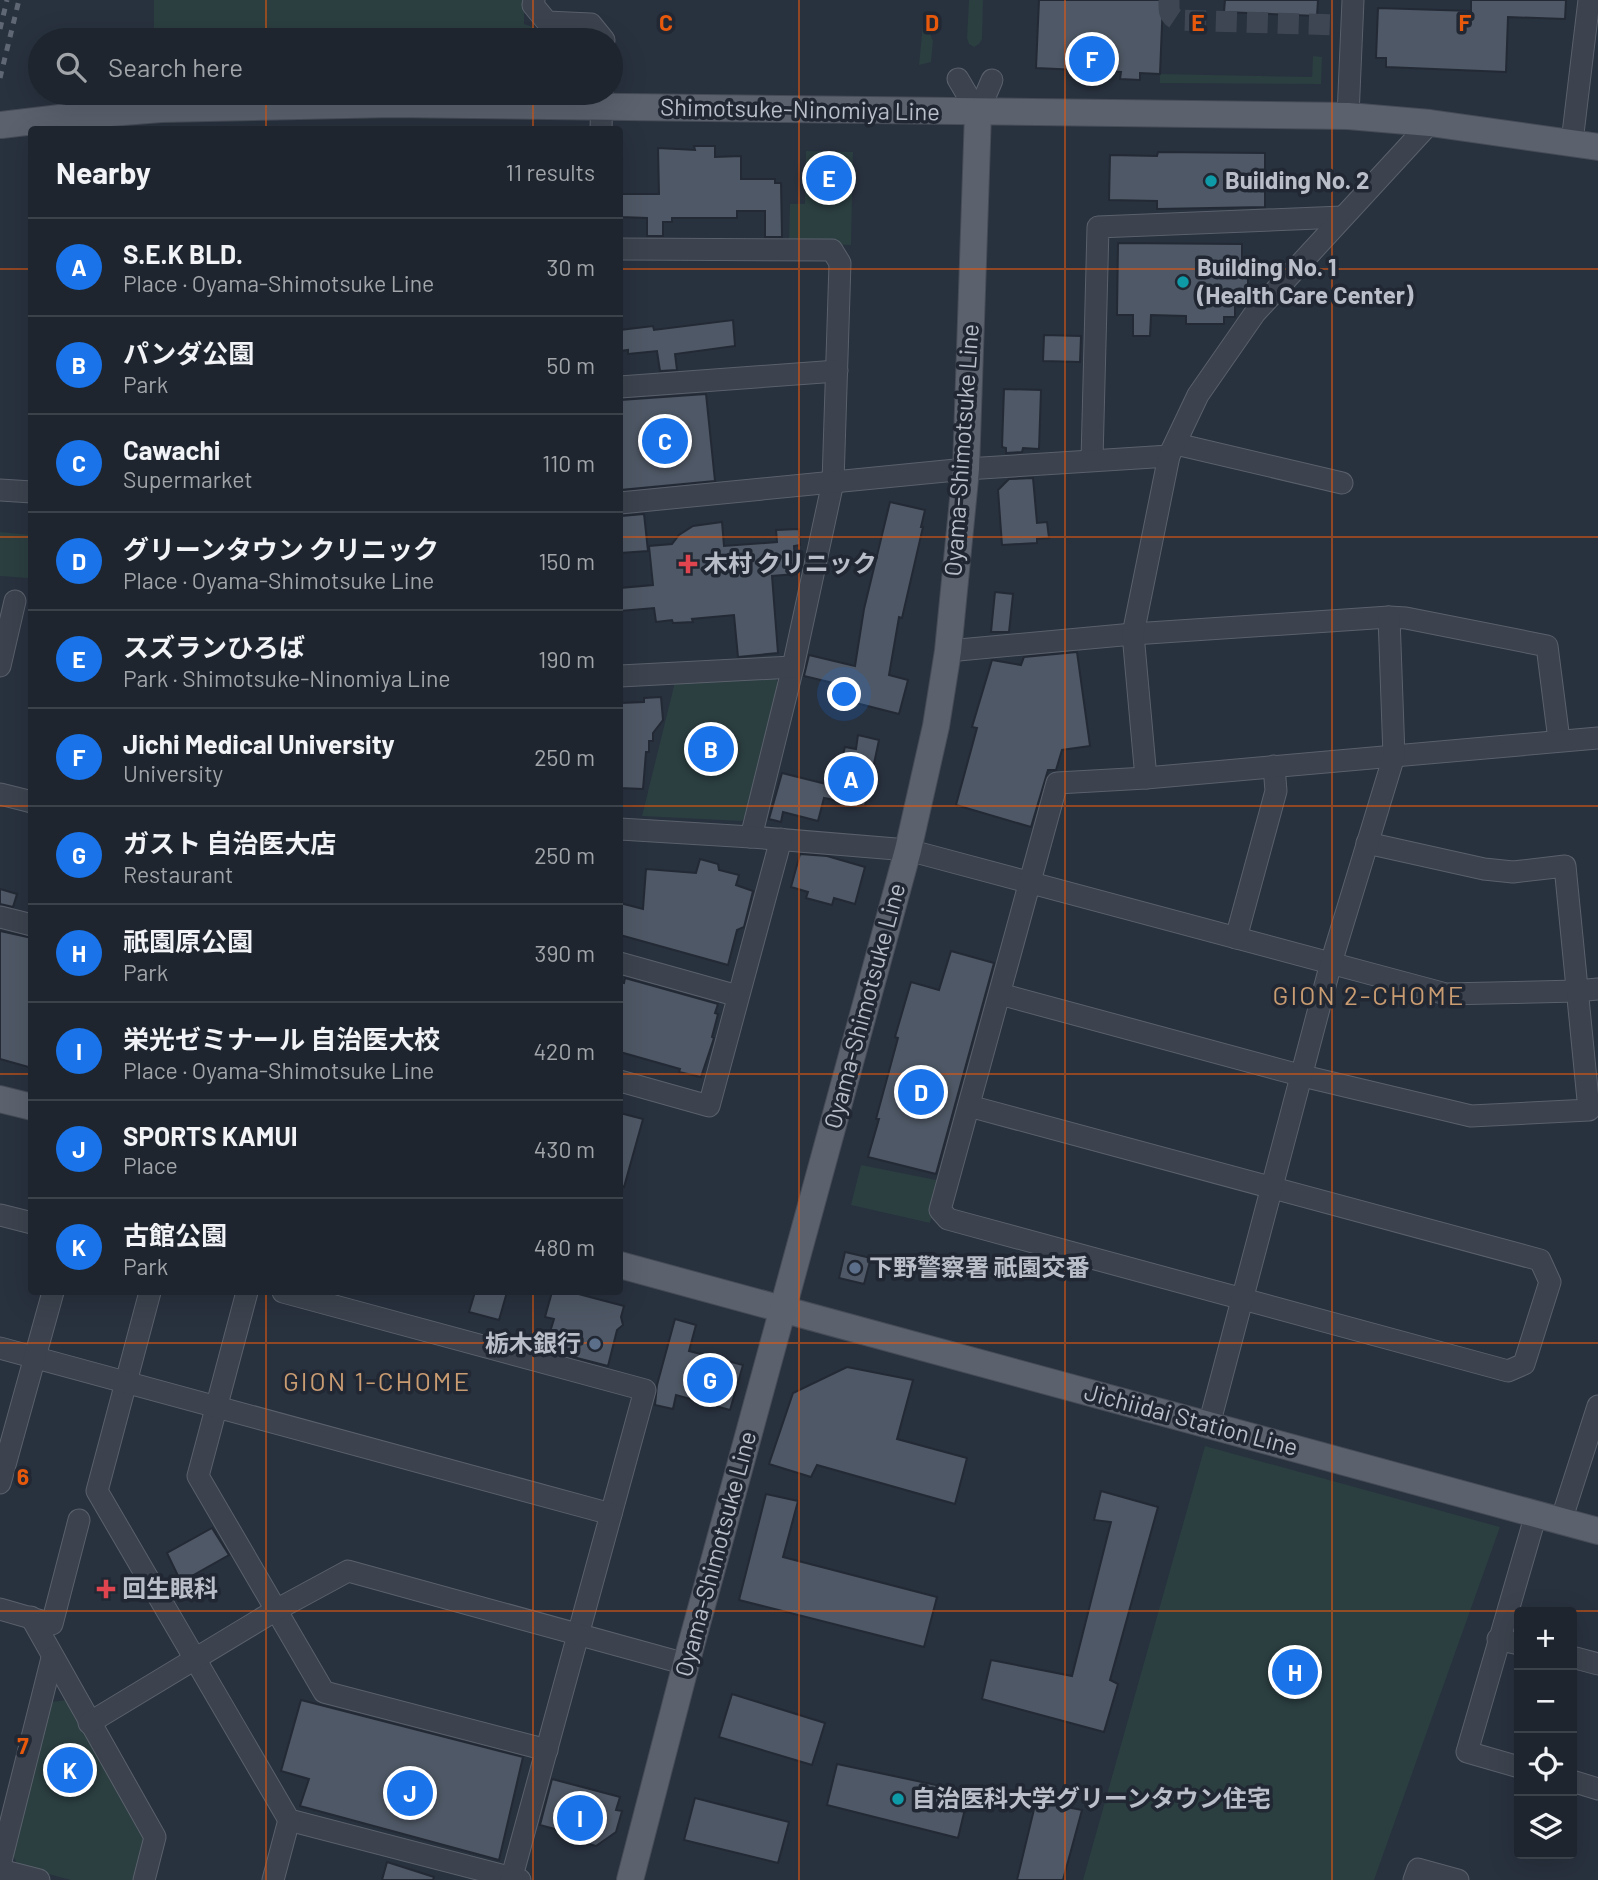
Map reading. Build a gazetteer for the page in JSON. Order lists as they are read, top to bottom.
{
  "streets": {
    "main road": ["Shimotsuke-Ninomiya Line", "Oyama-Shimotsuke Line", "Jichiidai Station Line"]
  },
  "crossings": [
    ["Shimotsuke-Ninomiya Line", "Oyama-Shimotsuke Line"],
    ["Oyama-Shimotsuke Line", "Jichiidai Station Line"]
  ],
  "districts": ["GION 2-CHOME", "GION 1-CHOME"],
  "places": {
    "other": [
      "Building No. 2",
      "Building No. 1 (Health Care Center)",
      "下野警察署 祇園交番",
      "栃木銀行",
      "自治医科大学グリーンタウン住宅"
    ],
    "health": ["木村 クリニック", "回生眼科"]
  },
  "page": {
    "search": "Search here",
    "pins": [
      "F",
      "E",
      "C",
      "B",
      "A",
      "D",
      "G",
      "H",
      "K",
      "J",
      "I"
    ],
    "heading": ["Nearby", "11 results"],
    "list": [
      {
        "mark": "A",
        "name": "S.E.K BLD.",
        "note": "Place · Oyama-Shimotsuke Line",
        "value": "30 m"
      },
      {
        "mark": "B",
        "name": "パンダ公園",
        "note": "Park",
        "value": "50 m"
      },
      {
        "mark": "C",
        "name": "Cawachi",
        "note": "Supermarket",
        "value": "110 m"
      },
      {
        "mark": "D",
        "name": "グリーンタウン クリニック",
        "note": "Place · Oyama-Shimotsuke Line",
        "value": "150 m"
      },
      {
        "mark": "E",
        "name": "スズランひろば",
        "note": "Park · Shimotsuke-Ninomiya Line",
        "value": "190 m"
      },
      {
        "mark": "F",
        "name": "Jichi Medical University",
        "note": "University",
        "value": "250 m"
      },
      {
        "mark": "G",
        "name": "ガスト 自治医大店",
        "note": "Restaurant",
        "value": "250 m"
      },
      {
        "mark": "H",
        "name": "祇園原公園",
        "note": "Park",
        "value": "390 m"
      },
      {
        "mark": "I",
        "name": "栄光ゼミナール 自治医大校",
        "note": "Place · Oyama-Shimotsuke Line",
        "value": "420 m"
      },
      {
        "mark": "J",
        "name": "SPORTS KAMUI",
        "note": "Place",
        "value": "430 m"
      },
      {
        "mark": "K",
        "name": "古館公園",
        "note": "Park",
        "value": "480 m"
      }
    ],
    "map_buttons": ["+", "−"]
  },
  "grid": {
    "columns": [
      "C",
      "D",
      "E",
      "F"
    ],
    "rows": ["6", "7"]
  }
}
